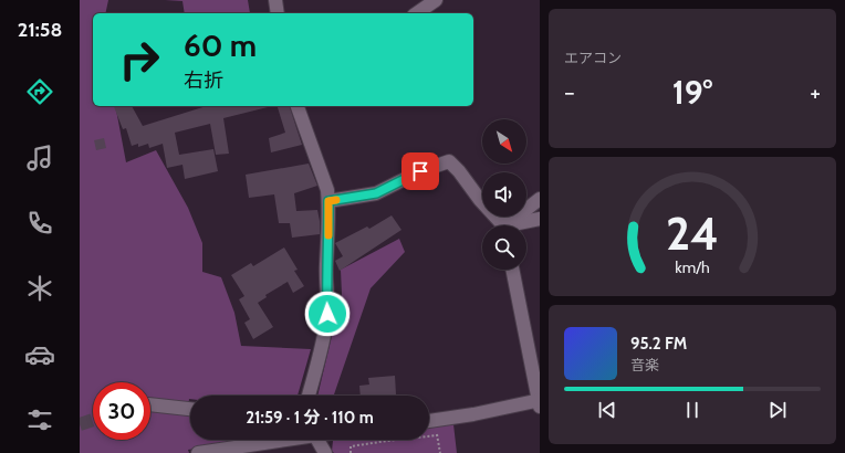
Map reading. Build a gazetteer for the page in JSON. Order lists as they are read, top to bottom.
{
  "north": "bottom right",
  "page": {
    "tabs": "21:58",
    "tile": "エアコン",
    "turn": ["60 m", "右折"],
    "heat": ["−", "19°", "+"],
    "song": ["95.2 FM", "音楽"],
    "limit": "30",
    "trip": "21:59 · 1 分 · 110 m",
    "gauge": ["24", "km/h"]
  }
}
